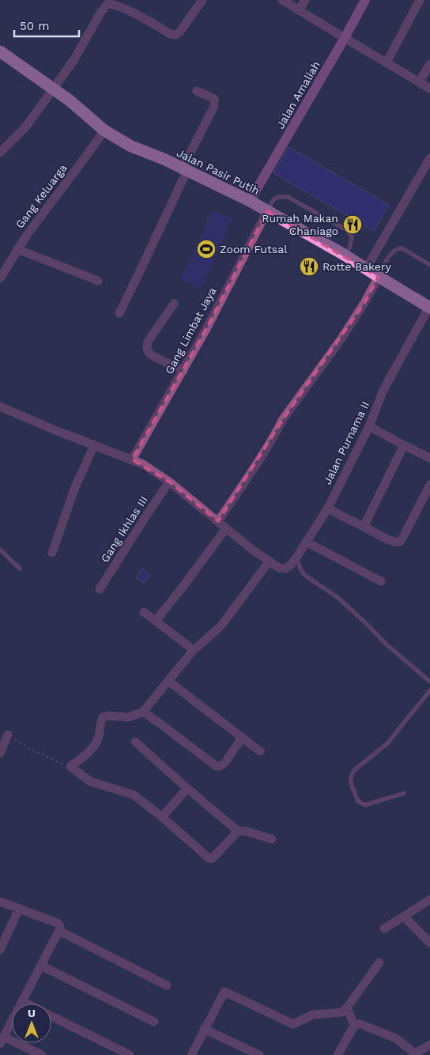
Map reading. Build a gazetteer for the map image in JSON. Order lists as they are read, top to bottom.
{
  "streets": {
    "highway": ["Jalan Pasir Putih"],
    "street": [
      "Jalan Amaliah",
      "Gang Keluarga",
      "Gang Limbat Jaya",
      "Jalan Purnama II",
      "Gang Ikhlas III"
    ]
  },
  "crossings": [
    ["Jalan Amaliah", "Jalan Pasir Putih"],
    ["Jalan Pasir Putih", "Gang Keluarga"],
    ["Jalan Pasir Putih", "Gang Limbat Jaya"],
    ["Jalan Pasir Putih", "Jalan Purnama II"],
    ["Gang Limbat Jaya", "Jalan Purnama II"],
    ["Jalan Purnama II", "Gang Ikhlas III"]
  ],
  "places": {
    "restaurant": ["Rumah Makan Chaniago", "Rotte Bakery"],
    "sports": ["Zoom Futsal"]
  },
  "scale_bar": "50 m",
  "north": "top"
}
